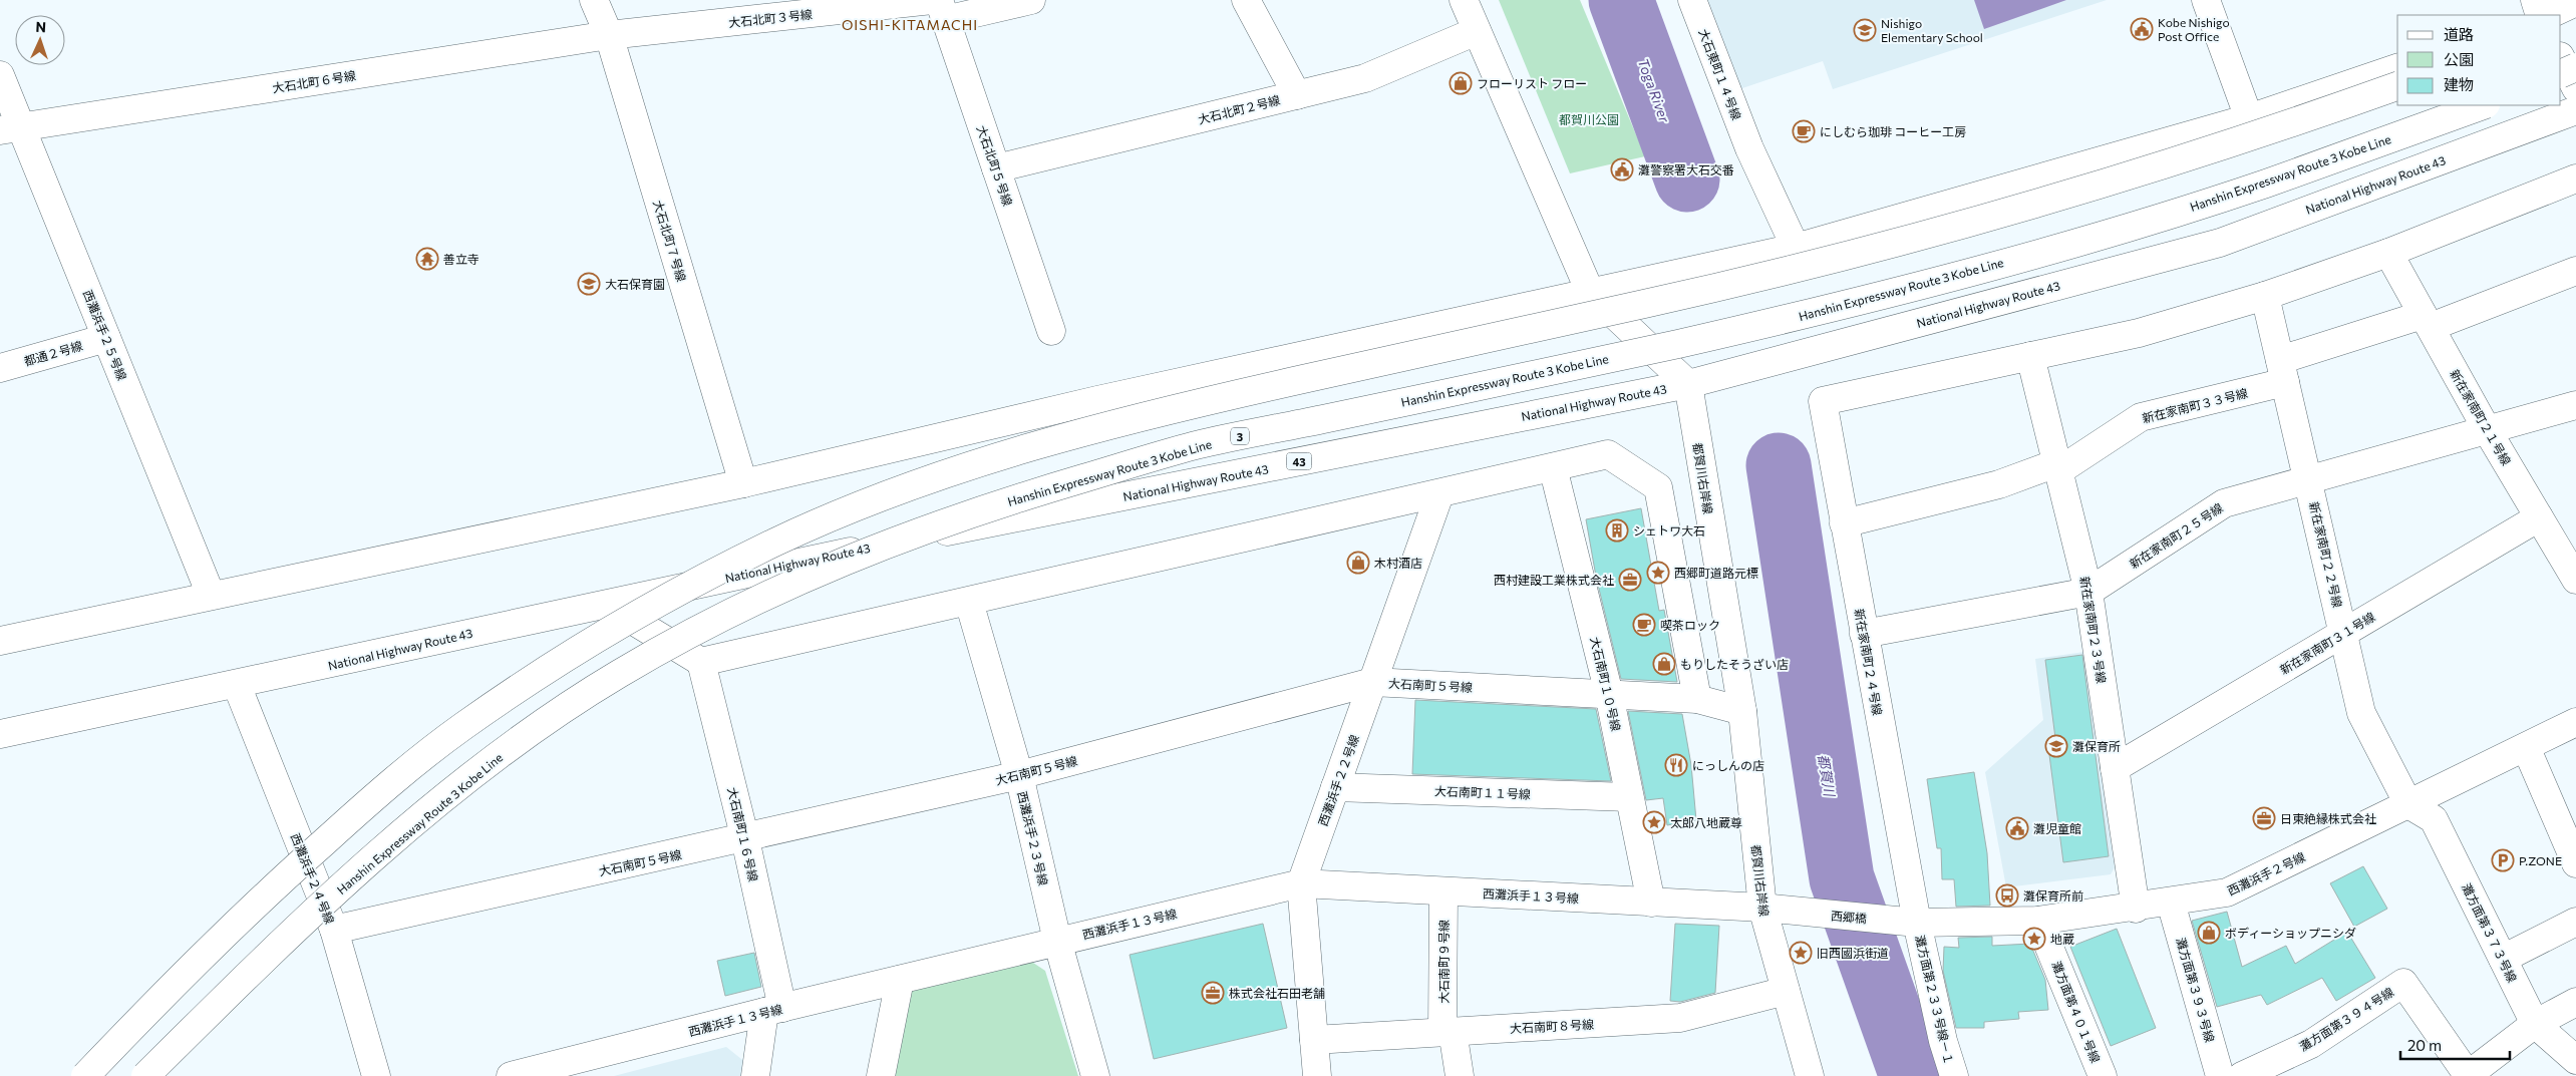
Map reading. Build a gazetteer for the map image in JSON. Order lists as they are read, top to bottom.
{
  "streets": {
    "main road": [
      "大石北町３号線",
      "大石東町１４号線",
      "大石北町６号線",
      "大石北町２号線",
      "大石北町５号線",
      "Hanshin Expressway Route 3 Kobe Line",
      "National Highway Route 43",
      "大石北町７号線",
      "西灘浜手２５号線",
      "都通２号線",
      "新在家南町３３号線",
      "新在家南町２１号線",
      "3",
      "43",
      "都賀川右岸線",
      "新在家南町２５号線",
      "新在家南町２２号線",
      "新在家南町２３号線",
      "新在家南町３１号線",
      "新在家南町２４号線",
      "大石南町１０号線",
      "大石南町５号線",
      "西灘浜手２２号線",
      "大石南町１１号線",
      "大石南町１６号線",
      "西灘浜手２３号線",
      "西灘浜手２号線",
      "西灘浜手２４号線",
      "西灘浜手１３号線",
      "西郷橋",
      "灘方面第３７３号線",
      "大石南町９号線",
      "灘方面第３９３号線",
      "灘方面第２３３号線－１",
      "灘方面第４０１号線",
      "灘方面第３９４号線",
      "大石南町８号線"
    ]
  },
  "crossings": [
    ["大石北町３号線", "大石北町６号線"],
    ["大石北町３号線", "大石北町５号線"],
    ["大石北町３号線", "大石北町７号線"],
    ["大石北町６号線", "大石北町７号線"],
    ["大石北町６号線", "西灘浜手２５号線"],
    ["大石北町２号線", "大石北町５号線"],
    ["National Highway Route 43", "都賀川右岸線"],
    ["National Highway Route 43", "西灘浜手２４号線"],
    ["西灘浜手２５号線", "都通２号線"],
    ["新在家南町３３号線", "新在家南町２１号線"],
    ["新在家南町３３号線", "新在家南町２２号線"],
    ["新在家南町３３号線", "新在家南町２３号線"],
    ["新在家南町３３号線", "新在家南町２４号線"],
    ["新在家南町２１号線", "新在家南町２５号線"],
    ["新在家南町２１号線", "新在家南町３１号線"],
    ["都賀川右岸線", "大石南町５号線"],
    ["都賀川右岸線", "西灘浜手１３号線"],
    ["都賀川右岸線", "西郷橋"],
    ["都賀川右岸線", "大石南町８号線"],
    ["新在家南町２５号線", "新在家南町２２号線"],
    ["新在家南町２５号線", "新在家南町２３号線"],
    ["新在家南町２５号線", "新在家南町２４号線"],
    ["新在家南町２２号線", "新在家南町３１号線"],
    ["新在家南町２２号線", "西灘浜手２号線"],
    ["新在家南町２２号線", "灘方面第３７３号線"],
    ["新在家南町２３号線", "新在家南町３１号線"],
    ["新在家南町２３号線", "新在家南町２４号線"],
    ["新在家南町２３号線", "西灘浜手２号線"],
    ["新在家南町２４号線", "西灘浜手２号線"],
    ["新在家南町２４号線", "西郷橋"],
    ["新在家南町２４号線", "灘方面第２３３号線－１"],
    ["大石南町１０号線", "大石南町５号線"],
    ["大石南町１０号線", "大石南町１１号線"],
    ["大石南町１０号線", "西灘浜手１３号線"],
    ["大石南町５号線", "西灘浜手２２号線"],
    ["大石南町５号線", "大石南町１６号線"],
    ["大石南町５号線", "西灘浜手２３号線"],
    ["大石南町５号線", "西灘浜手２４号線"],
    ["西灘浜手２２号線", "大石南町１１号線"],
    ["西灘浜手２２号線", "西灘浜手１３号線"],
    ["西灘浜手２２号線", "大石南町８号線"],
    ["大石南町１６号線", "西灘浜手１３号線"],
    ["西灘浜手２３号線", "西灘浜手１３号線"],
    ["西灘浜手２号線", "西郷橋"],
    ["西灘浜手２号線", "灘方面第３７３号線"],
    ["西灘浜手２号線", "灘方面第３９３号線"],
    ["西灘浜手２号線", "灘方面第２３３号線－１"],
    ["西灘浜手２号線", "灘方面第４０１号線"],
    ["西灘浜手１３号線", "西郷橋"],
    ["西灘浜手１３号線", "大石南町９号線"],
    ["西郷橋", "灘方面第２３３号線－１"],
    ["大石南町９号線", "大石南町８号線"]
  ],
  "districts": ["OISHI-KITAMACHI"],
  "water": ["Toga River", "都賀川"],
  "parks": ["都賀川公園"],
  "places": {
    "public building": ["Kobe Nishigo Post Office", "灘警察署大石交番", "灘児童館"],
    "school or university": ["Nishigo Elementary School", "大石保育園", "灘保育所"],
    "shop": [
      "フローリスト フロー",
      "木村酒店",
      "もりしたそうざい店",
      "ボディーショップニシダ"
    ],
    "cafe": ["にしむら珈琲 コーヒー工房", "喫茶ロック"],
    "temple": ["善立寺"],
    "building": ["シェトワ大石"],
    "place": [
      "西郷町道路元標",
      "太郎八地蔵尊",
      "地蔵",
      "旧西國浜街道"
    ],
    "office": ["西村建設工業株式会社", "日東絶縁株式会社", "株式会社石田老舗"],
    "restaurant": ["にっしんの店"],
    "parking": ["P.ZONE"],
    "bus stop": ["灘保育所前"]
  },
  "legend": ["道路", "公園", "建物"],
  "scale_bar": "20 m",
  "north": "top"
}
